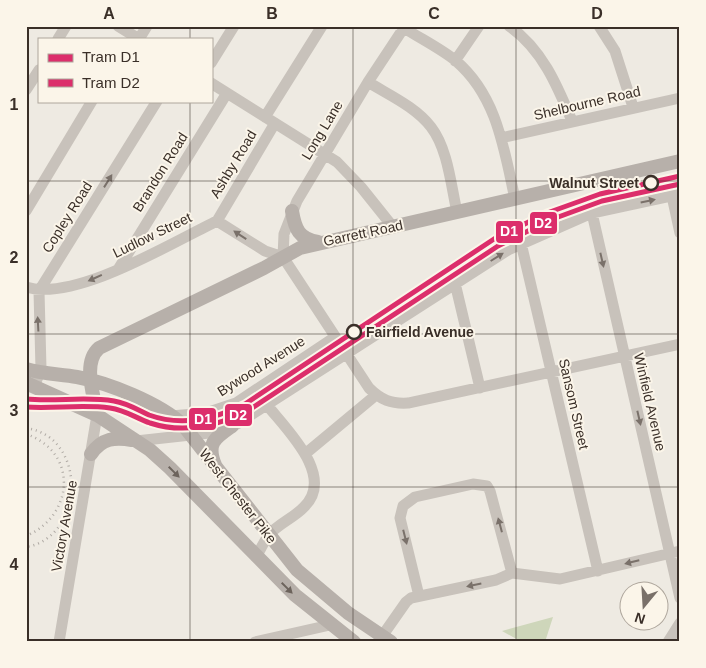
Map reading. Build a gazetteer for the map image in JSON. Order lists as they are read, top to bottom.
{
  "streets": {
    "main road": ["Garrett Road", "West Chester Pike"],
    "street": [
      "Shelbourne Road",
      "Long Lane",
      "Ashby Road",
      "Brandon Road",
      "Copley Road",
      "Ludlow Street",
      "Bywood Avenue",
      "Winfield Avenue",
      "Sansom Street",
      "Victory Avenue"
    ]
  },
  "crossings": [
    ["Long Lane", "Garrett Road"],
    ["Ashby Road", "Ludlow Street"],
    ["Brandon Road", "Ludlow Street"],
    ["Copley Road", "Ludlow Street"],
    ["Garrett Road", "West Chester Pike"],
    ["Garrett Road", "Victory Avenue"],
    ["Bywood Avenue", "West Chester Pike"],
    ["West Chester Pike", "Victory Avenue"]
  ],
  "one_way": ["Ludlow Street", "Winfield Avenue"],
  "places": ["Walnut Street", "Fairfield Avenue"],
  "lines": ["tram line D1", "tram line D2"],
  "legend": ["Tram D1", "Tram D2"],
  "north": "bottom",
  "grid": {
    "columns": [
      "A",
      "B",
      "C",
      "D"
    ],
    "rows": [
      "1",
      "2",
      "3",
      "4"
    ]
  }
}
